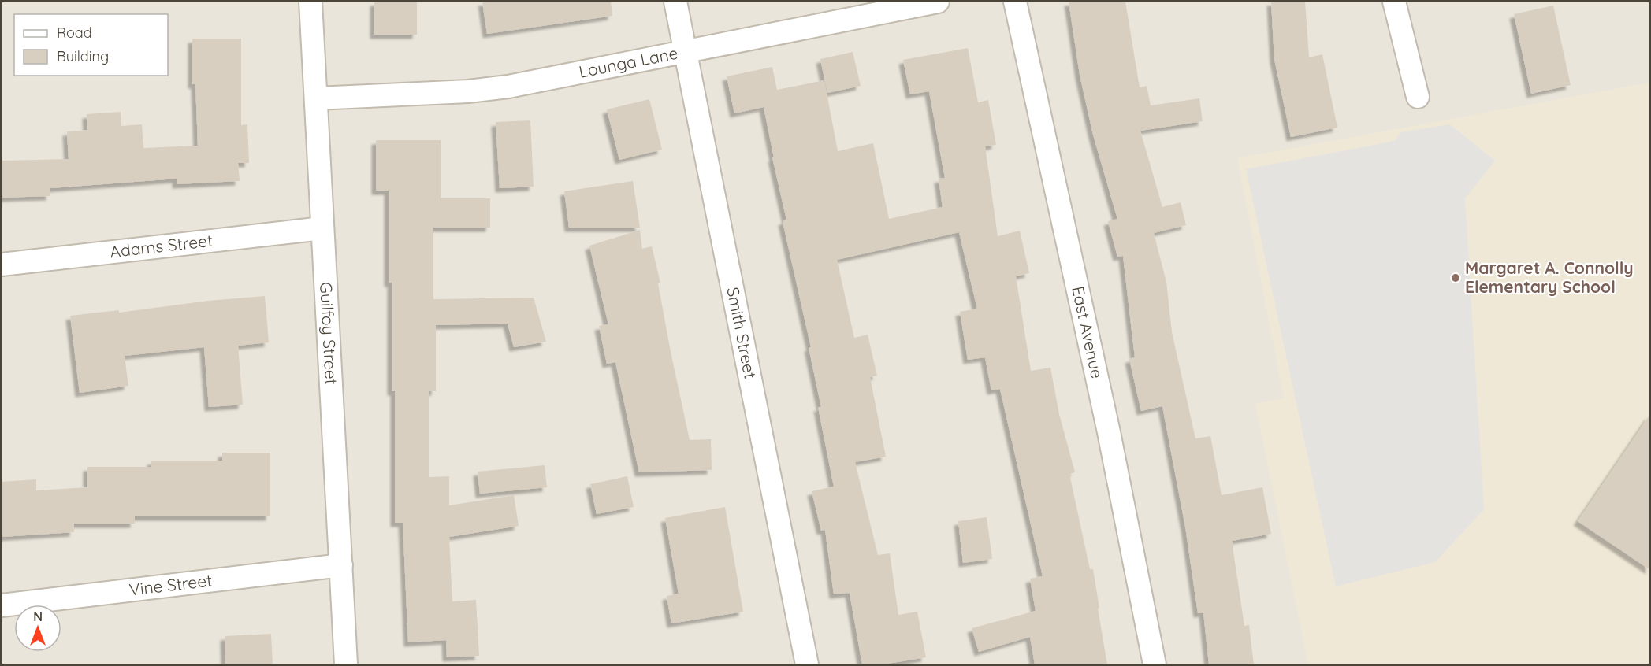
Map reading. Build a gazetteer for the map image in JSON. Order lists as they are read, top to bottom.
{
  "streets": {
    "street": [
      "Lounga Lane",
      "Adams Street",
      "East Avenue",
      "Guilfoy Street",
      "Smith Street",
      "Vine Street"
    ]
  },
  "crossings": [
    ["Lounga Lane", "Guilfoy Street"],
    ["Lounga Lane", "Smith Street"],
    ["Adams Street", "Guilfoy Street"],
    ["Guilfoy Street", "Vine Street"]
  ],
  "places": ["Margaret A. Connolly Elementary School"],
  "legend": ["Road", "Building"],
  "north": "top"
}
